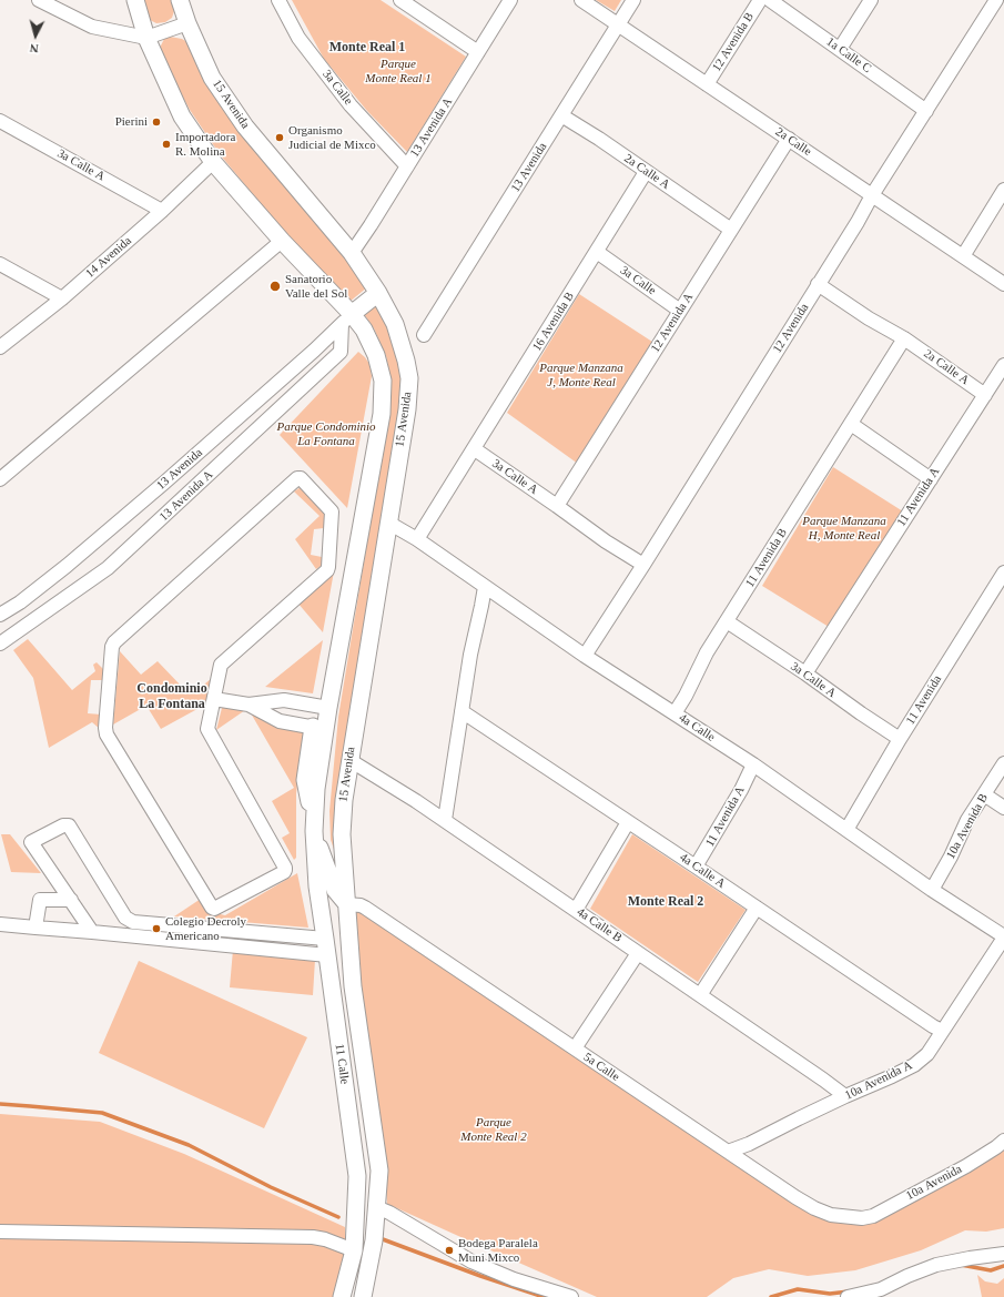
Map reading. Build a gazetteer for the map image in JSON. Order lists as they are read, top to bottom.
{
  "streets": {
    "main road": ["15 Avenida", "11 Calle"],
    "street": [
      "12 Avenida B",
      "1a Calle C",
      "3a Calle",
      "13 Avenida A",
      "2a Calle",
      "3a Calle A",
      "13 Avenida",
      "2a Calle A",
      "14 Avenida",
      "16 Avenida B",
      "12 Avenida A",
      "12 Avenida",
      "11 Avenida A",
      "11 Avenida B",
      "11 Avenida",
      "4a Calle",
      "10a Avenida B",
      "4a Calle A",
      "4a Calle B",
      "5a Calle",
      "10a Avenida A",
      "10a Avenida"
    ]
  },
  "crossings": [
    ["12 Avenida B", "2a Calle"],
    ["1a Calle C", "12 Avenida"],
    ["3a Calle", "13 Avenida A"],
    ["3a Calle", "16 Avenida B"],
    ["3a Calle", "12 Avenida A"],
    ["15 Avenida", "13 Avenida A"],
    ["15 Avenida", "13 Avenida"],
    ["15 Avenida", "14 Avenida"],
    ["15 Avenida", "4a Calle"],
    ["15 Avenida", "4a Calle B"],
    ["15 Avenida", "11 Calle"],
    ["15 Avenida", "5a Calle"],
    ["13 Avenida A", "13 Avenida"],
    ["2a Calle", "13 Avenida"],
    ["2a Calle", "12 Avenida A"],
    ["2a Calle", "12 Avenida"],
    ["3a Calle A", "14 Avenida"],
    ["3a Calle A", "16 Avenida B"],
    ["3a Calle A", "12 Avenida A"],
    ["3a Calle A", "12 Avenida"],
    ["3a Calle A", "11 Avenida A"],
    ["3a Calle A", "11 Avenida B"],
    ["3a Calle A", "11 Avenida"],
    ["13 Avenida", "2a Calle A"],
    ["2a Calle A", "16 Avenida B"],
    ["2a Calle A", "12 Avenida A"],
    ["2a Calle A", "12 Avenida"],
    ["2a Calle A", "11 Avenida A"],
    ["2a Calle A", "11 Avenida B"],
    ["16 Avenida B", "4a Calle"],
    ["12 Avenida", "4a Calle"],
    ["11 Avenida A", "4a Calle"],
    ["11 Avenida A", "4a Calle A"],
    ["11 Avenida B", "4a Calle"],
    ["11 Avenida", "4a Calle"],
    ["4a Calle", "10a Avenida B"],
    ["4a Calle", "10a Avenida A"],
    ["4a Calle A", "10a Avenida A"],
    ["4a Calle B", "10a Avenida A"],
    ["11 Calle", "5a Calle"],
    ["5a Calle", "10a Avenida A"],
    ["5a Calle", "10a Avenida"]
  ],
  "districts": ["Monte Real 1", "Condominio La Fontana", "Monte Real 2"],
  "parks": [
    "Parque Monte Real 1",
    "Parque Manzana J, Monte Real",
    "Parque Condominio La Fontana",
    "Parque Manzana H, Monte Real",
    "Parque Monte Real 2"
  ],
  "places": [
    "Pierini",
    "Organismo Judicial de Mixco",
    "Importadora R. Molina",
    "Sanatorio Valle del Sol",
    "Colegio Decroly Americano",
    "Bodega Paralela Muni Mixco"
  ],
  "north": "bottom"
}
